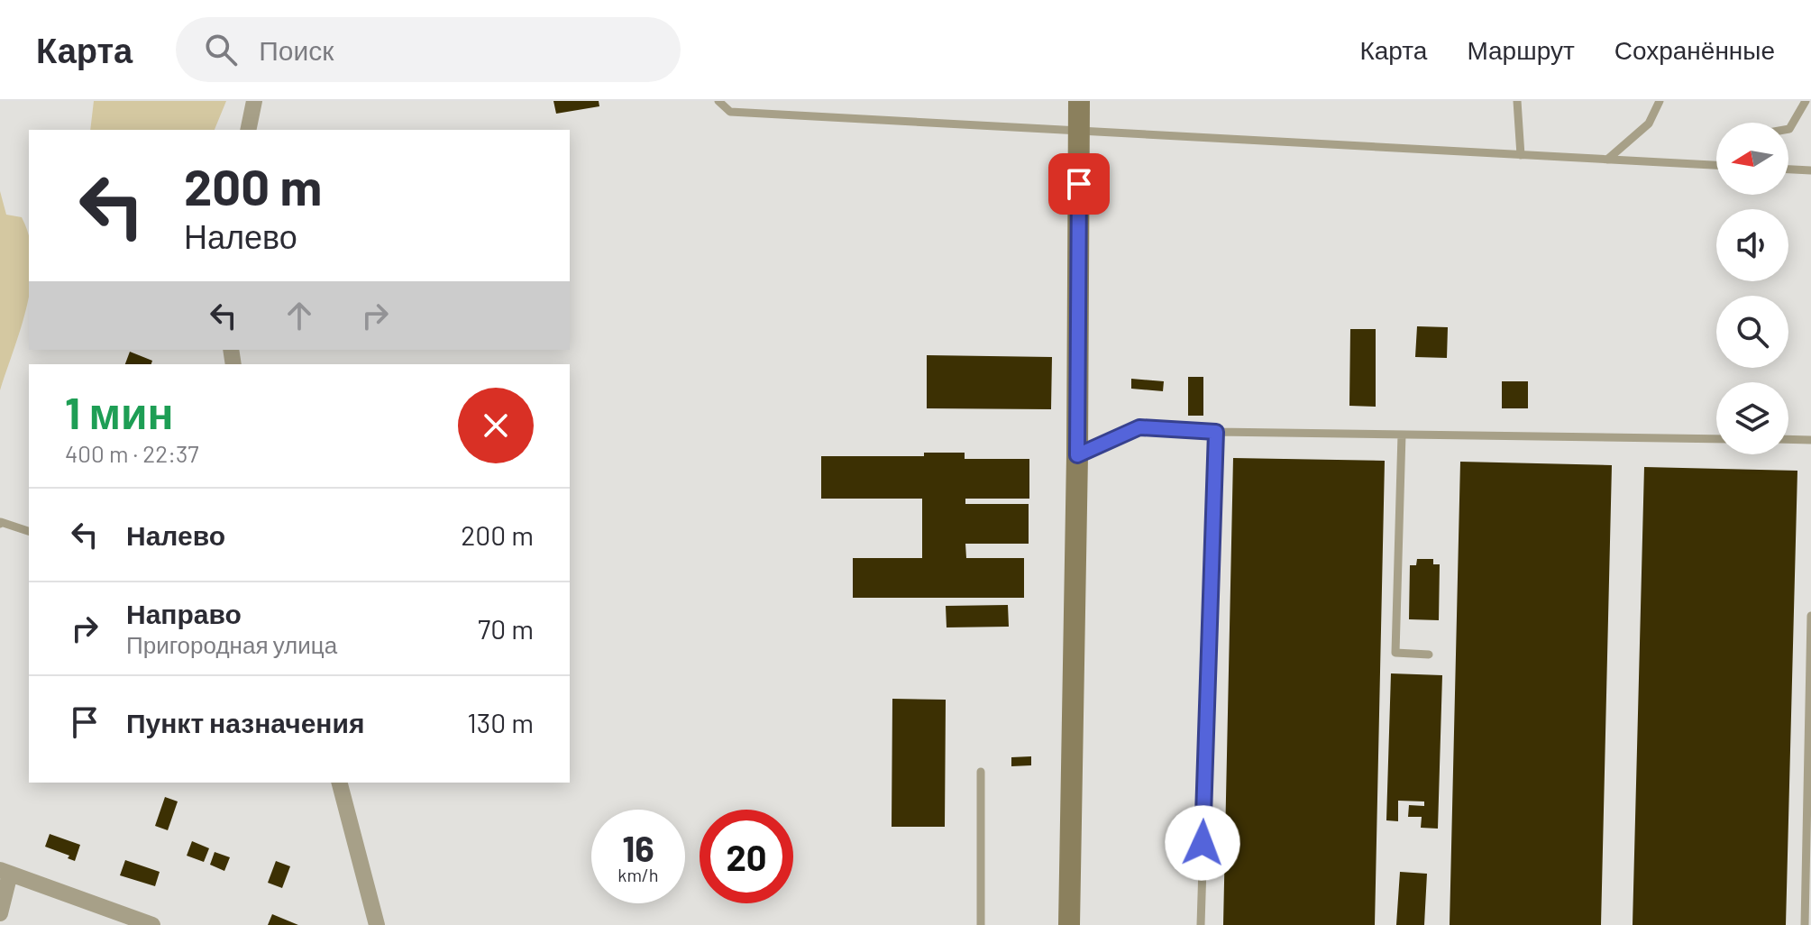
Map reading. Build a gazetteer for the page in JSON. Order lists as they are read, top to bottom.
{
  "north": "left",
  "page": {
    "header": "Карта",
    "search": "Поиск",
    "nav": ["Карта", "Маршрут", "Сохранённые"],
    "turn": ["200 m", "Налево"],
    "heading": ["1 мин", "400 m · 22:37"],
    "list": [
      {
        "name": "Налево",
        "value": "200 m"
      },
      {
        "name": "Направо",
        "note": "Пригородная улица",
        "value": "70 m"
      },
      {
        "name": "Пункт назначения",
        "value": "130 m"
      }
    ],
    "speed": "16 km/h",
    "limit": "20"
  }
}
